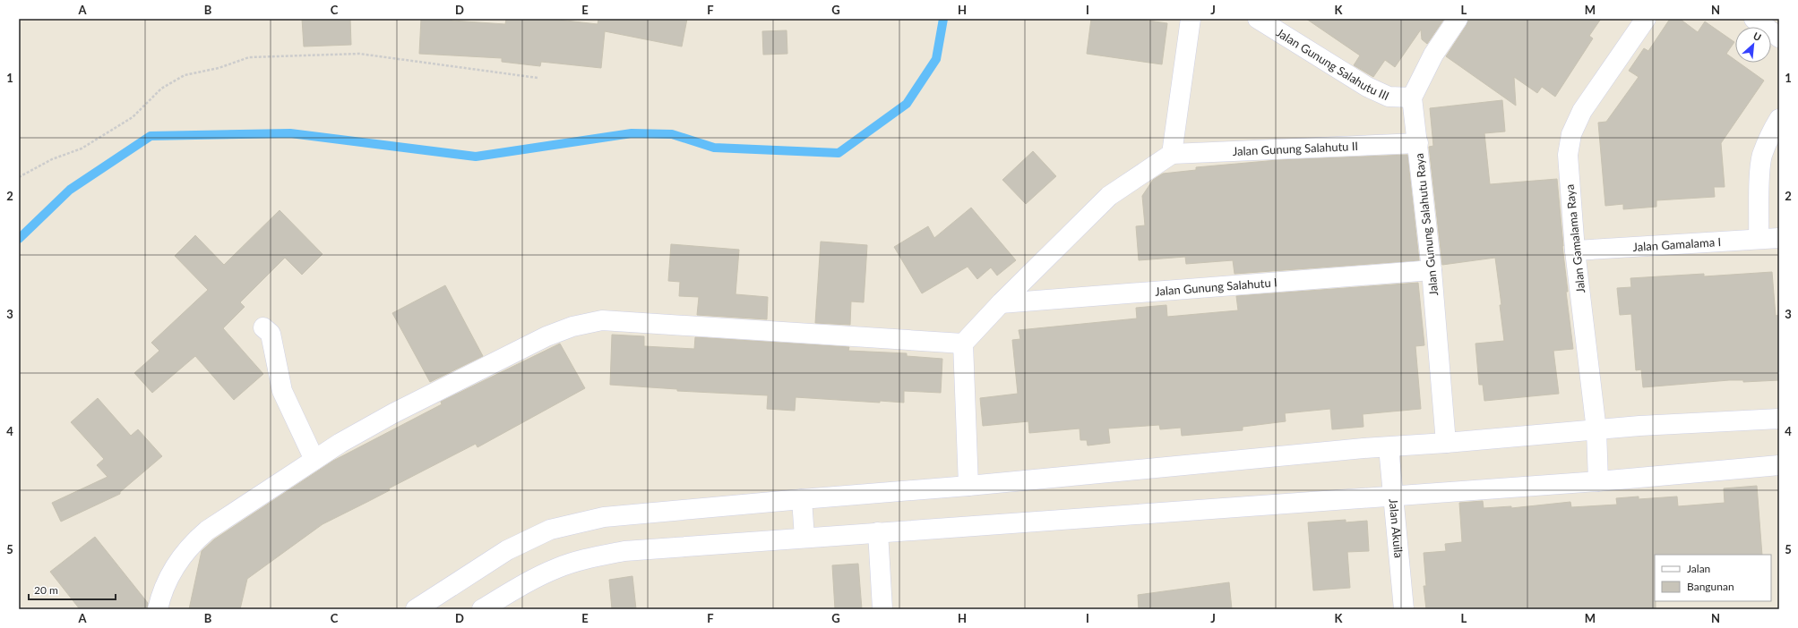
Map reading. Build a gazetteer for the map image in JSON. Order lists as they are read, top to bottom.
{
  "streets": {
    "street": [
      "Jalan Gunung Salahutu III",
      "Jalan Gunung Salahutu II",
      "Jalan Gunung Salahutu Raya",
      "Jalan Gamalama Raya",
      "Jalan Gamalama I",
      "Jalan Gunung Salahutu I",
      "Jalan Akuila"
    ]
  },
  "crossings": [
    ["Jalan Gunung Salahutu III", "Jalan Gunung Salahutu Raya"],
    ["Jalan Gunung Salahutu II", "Jalan Gunung Salahutu Raya"],
    ["Jalan Gunung Salahutu Raya", "Jalan Gunung Salahutu I"],
    ["Jalan Gamalama Raya", "Jalan Gamalama I"]
  ],
  "legend": ["Jalan", "Bangunan"],
  "scale_bar": "20 m",
  "north": "top right",
  "grid": {
    "columns": [
      "A",
      "B",
      "C",
      "D",
      "E",
      "F",
      "G",
      "H",
      "I",
      "J",
      "K",
      "L",
      "M",
      "N"
    ],
    "rows": [
      "1",
      "2",
      "3",
      "4",
      "5"
    ]
  }
}
